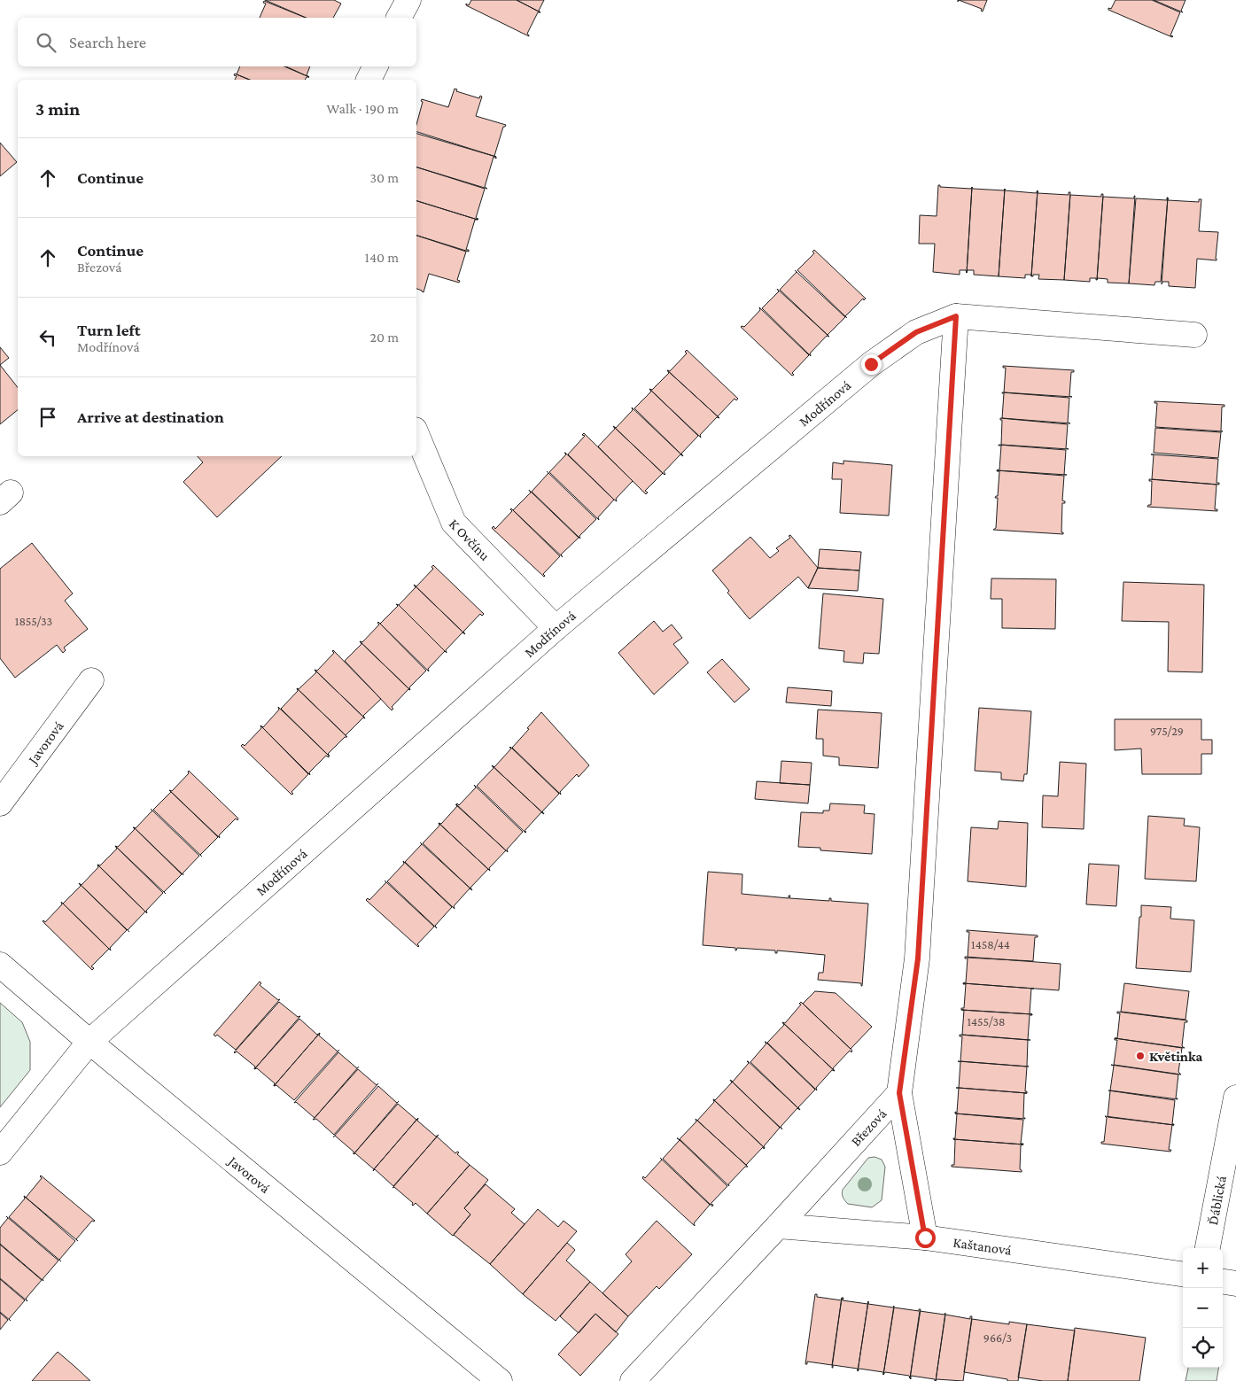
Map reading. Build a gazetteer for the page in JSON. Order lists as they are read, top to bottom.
{
  "streets": {
    "street": [
      "Modřínová",
      "K Ovčínu",
      "Javorová",
      "Březová",
      "Ďáblická",
      "Kaštanová"
    ]
  },
  "crossings": [
    ["Modřínová", "K Ovčínu"],
    ["Modřínová", "Javorová"],
    ["Březová", "Kaštanová"]
  ],
  "places": ["Květinka"],
  "house_numbers": [
    "1855/33",
    "975/29",
    "1458/44",
    "1455/38",
    "966/3"
  ],
  "page": {
    "search": "Search here",
    "heading": ["3 min", "Walk · 190 m"],
    "list": [
      ["Continue", "30 m"],
      ["Continue", "Březová", "140 m"],
      ["Turn left", "Modřínová", "20 m"],
      "Arrive at destination"
    ],
    "map_buttons": ["+", "−"]
  }
}
